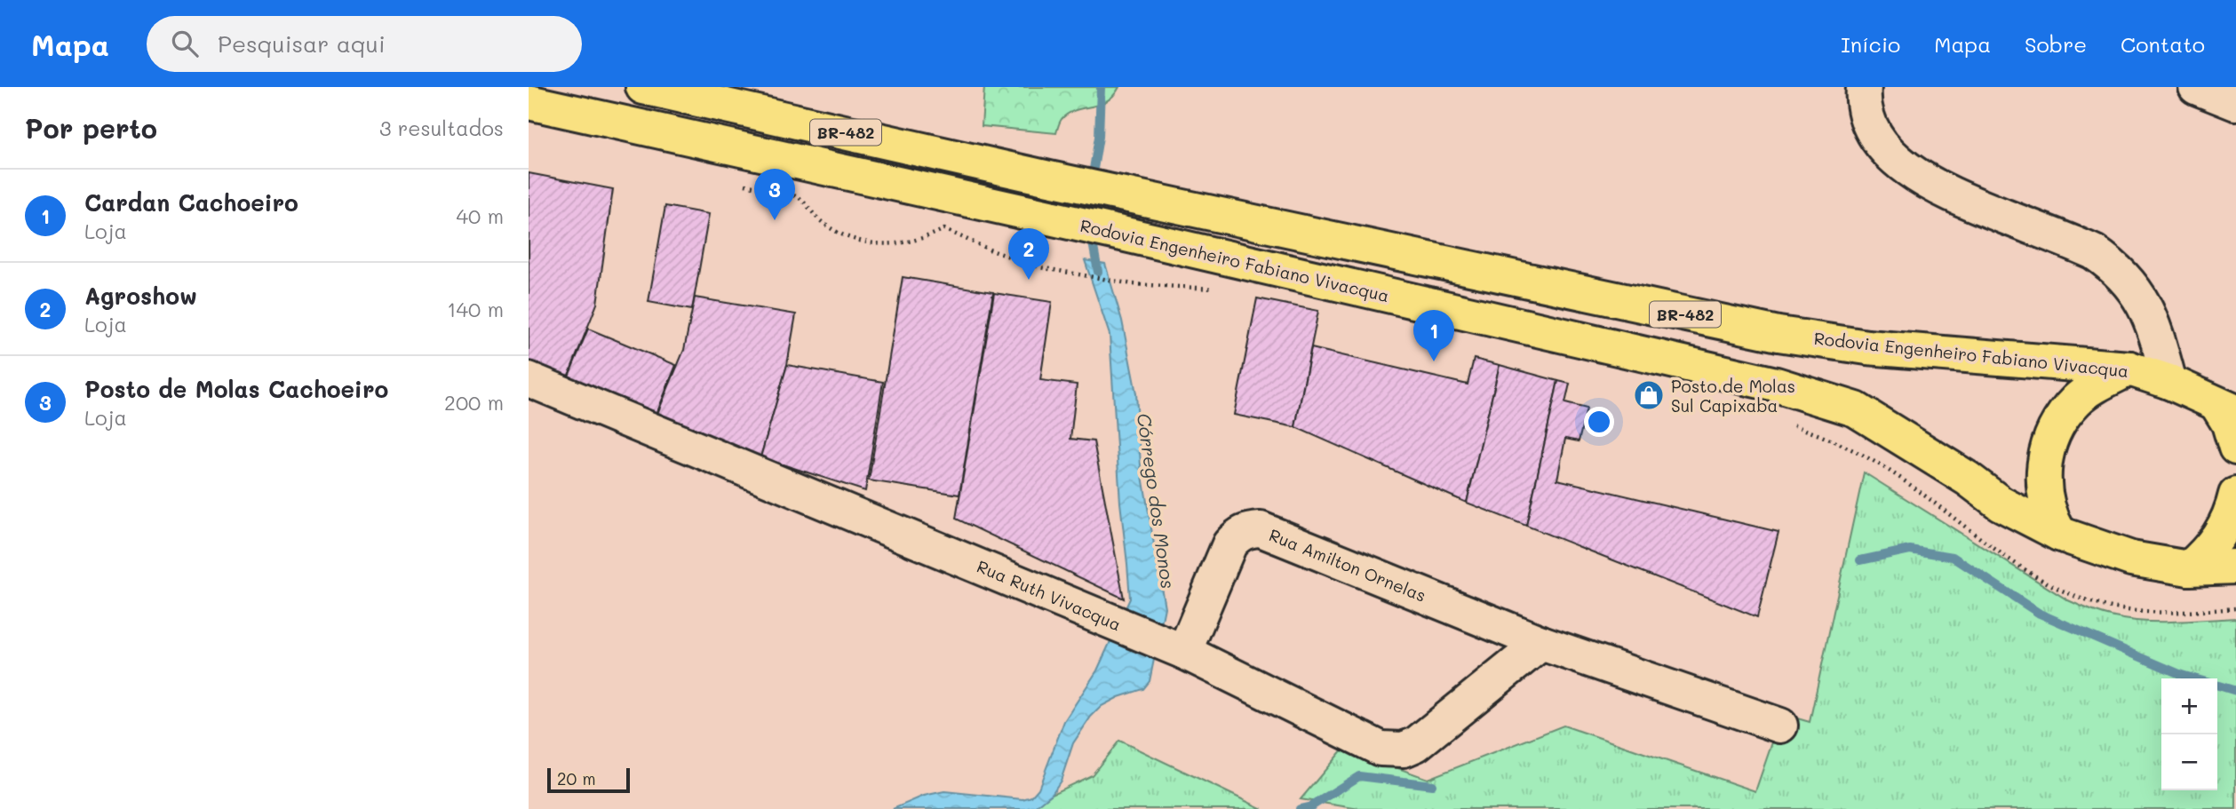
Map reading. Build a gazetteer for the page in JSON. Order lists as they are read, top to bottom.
{
  "streets": {
    "highway": ["BR-482", "Rodovia Engenheiro Fabiano Vivacqua"],
    "street": ["Rua Amilton Ornelas", "Rua Ruth Vivacqua"]
  },
  "crossings": [
    ["Rua Amilton Ornelas", "Rua Ruth Vivacqua"]
  ],
  "water": ["Córrego dos Monos"],
  "places": {
    "shop": ["Posto de Molas Sul Capixaba"]
  },
  "scale_bar": "20 m",
  "page": {
    "header": "Mapa",
    "search": "Pesquisar aqui",
    "nav": [
      "Início",
      "Mapa",
      "Sobre",
      "Contato"
    ],
    "heading": ["Por perto", "3 resultados"],
    "list": [
      {
        "mark": "1",
        "name": "Cardan Cachoeiro",
        "note": "Loja",
        "value": "40 m"
      },
      {
        "mark": "2",
        "name": "Agroshow",
        "note": "Loja",
        "value": "140 m"
      },
      {
        "mark": "3",
        "name": "Posto de Molas Cachoeiro",
        "note": "Loja",
        "value": "200 m"
      }
    ],
    "pins": ["3", "2", "1"],
    "map_buttons": ["+", "−"],
    "scale": "20 m"
  }
}
